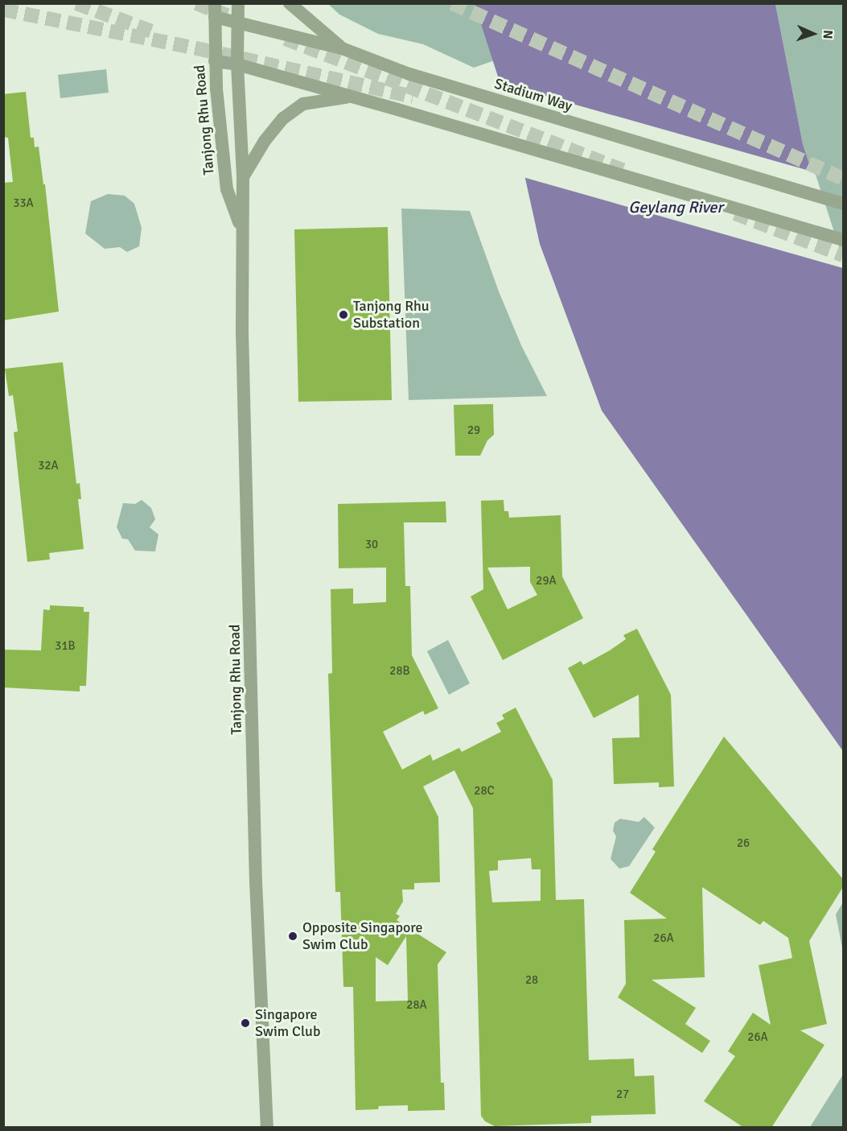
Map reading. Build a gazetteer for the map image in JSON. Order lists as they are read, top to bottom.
{
  "streets": {
    "street": ["Stadium Way", "Tanjong Rhu Road"]
  },
  "crossings": [
    ["Stadium Way", "Tanjong Rhu Road"]
  ],
  "water": ["Geylang River"],
  "places": ["Tanjong Rhu Substation", "Opposite Singapore Swim Club", "Singapore Swim Club"],
  "house_numbers": [
    "33A",
    "29",
    "32A",
    "30",
    "29A",
    "31B",
    "28B",
    "28C",
    "26",
    "26A",
    "28",
    "28A",
    "26A",
    "27"
  ],
  "north": "right"
}
